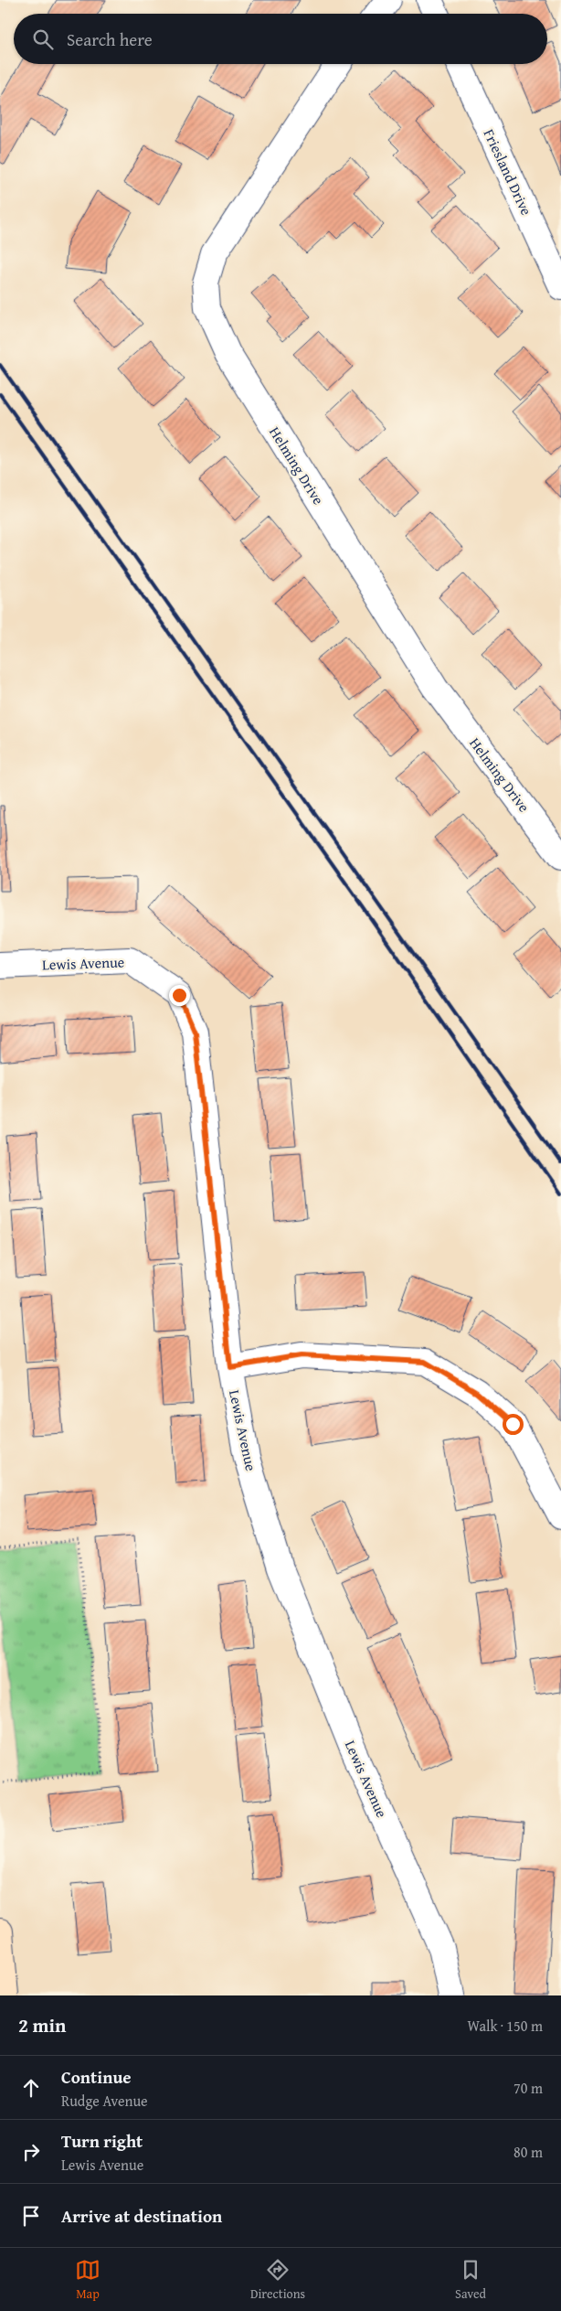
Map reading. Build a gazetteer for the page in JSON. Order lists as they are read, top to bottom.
{
  "streets": {
    "street": ["Friesland Drive", "Helming Drive", "Lewis Avenue"]
  },
  "page": {
    "search": "Search here",
    "heading": ["2 min", "Walk · 150 m"],
    "list": [
      ["Continue", "Rudge Avenue", "70 m"],
      ["Turn right", "Lewis Avenue", "80 m"],
      "Arrive at destination"
    ],
    "nav": ["Map", "Directions", "Saved"]
  }
}
